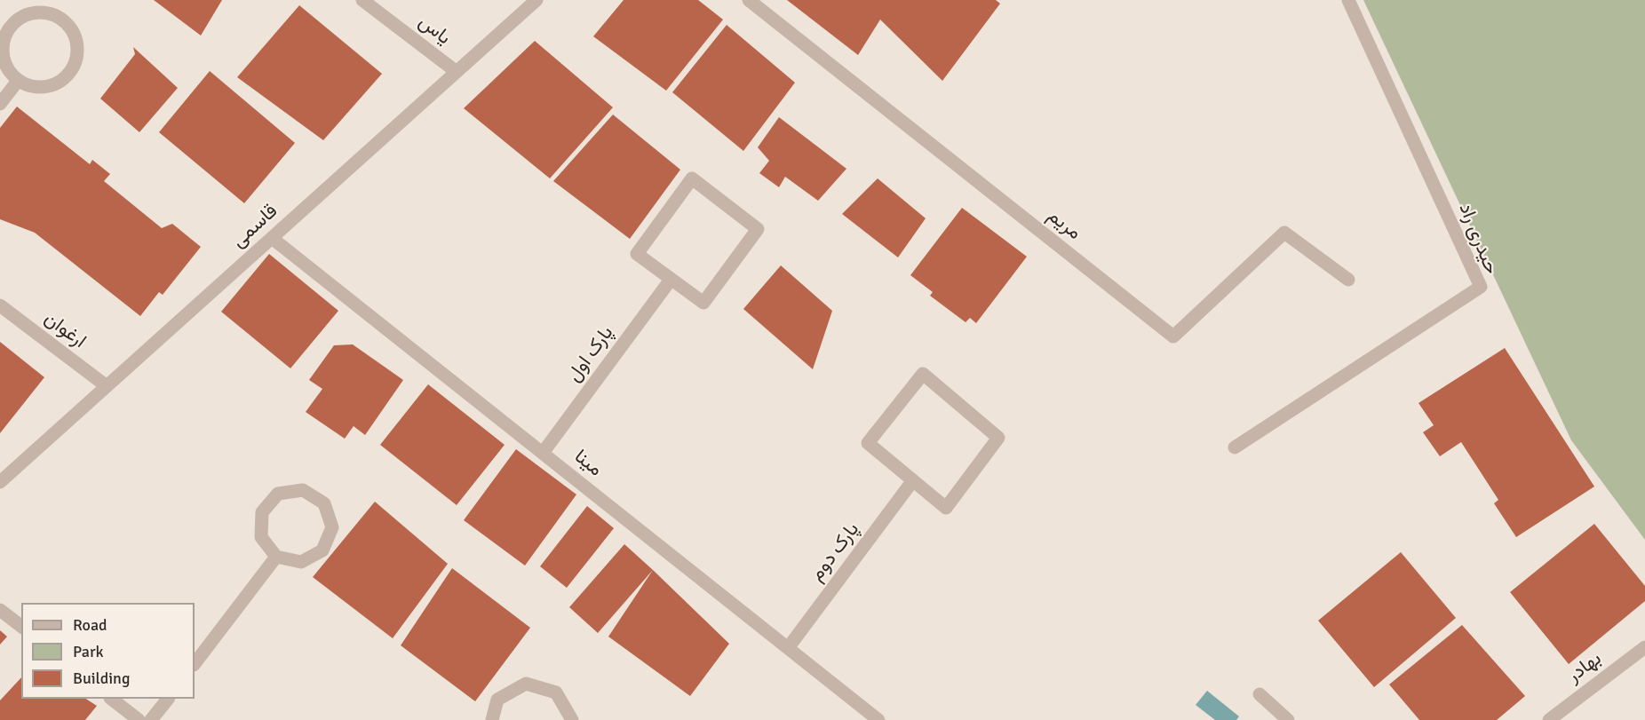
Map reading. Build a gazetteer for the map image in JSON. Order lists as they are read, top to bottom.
{
  "streets": {
    "street": [
      "یاس",
      "مریم",
      "قاسمی",
      "حیدری راد",
      "ارغوان",
      "پارک اول",
      "مینا",
      "پارک دوم",
      "بهادر"
    ]
  },
  "crossings": [
    ["یاس", "قاسمی"],
    ["قاسمی", "ارغوان"],
    ["قاسمی", "مینا"],
    ["پارک اول", "مینا"],
    ["مینا", "پارک دوم"]
  ],
  "legend": ["Road", "Park", "Building"]
}
